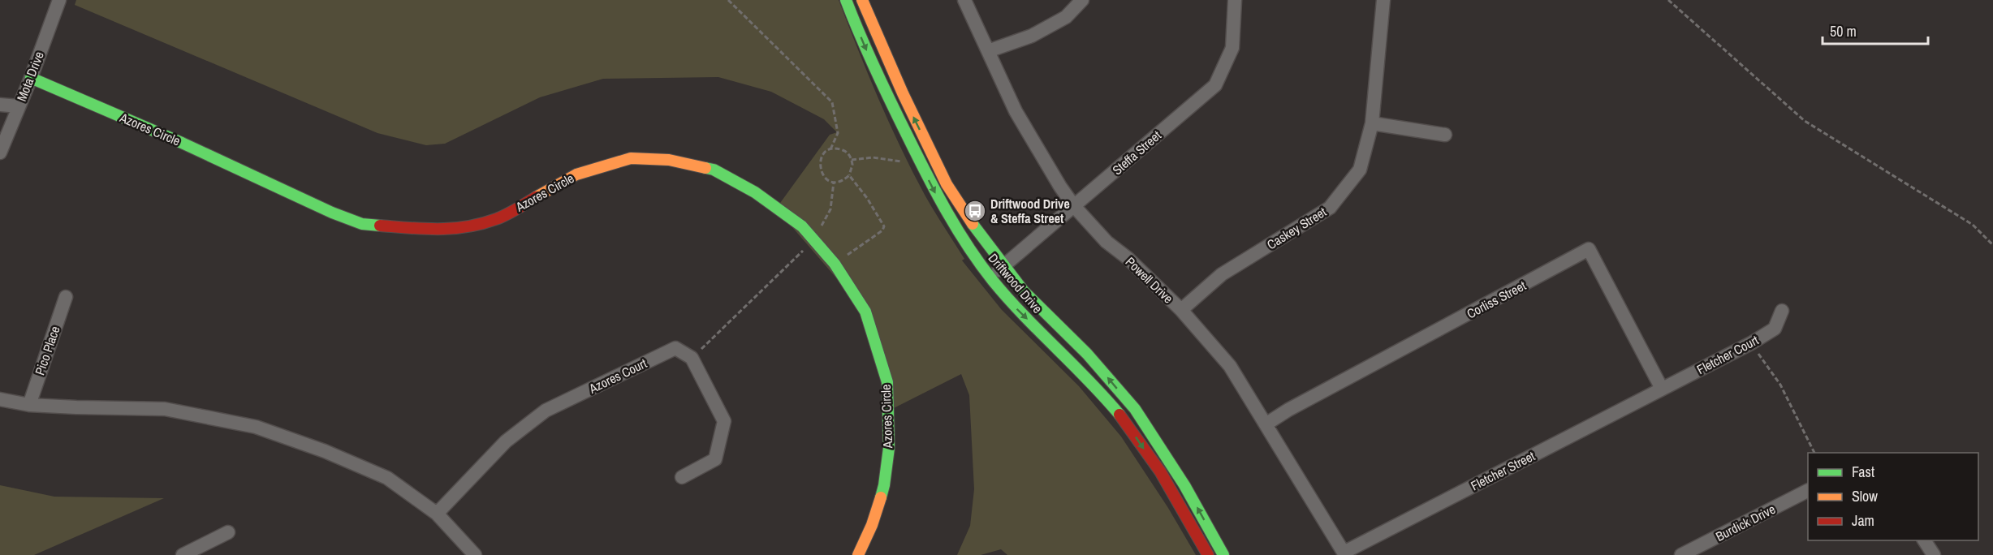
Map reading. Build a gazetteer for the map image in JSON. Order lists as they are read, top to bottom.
{
  "streets": {
    "street": [
      "Mota Drive",
      "Azores Circle",
      "Steffa Street",
      "Caskey Street",
      "Powell Drive",
      "Driftwood Drive",
      "Corliss Street",
      "Pico Place",
      "Fletcher Court",
      "Azores Court",
      "Fletcher Street",
      "Burdick Drive"
    ]
  },
  "crossings": [
    ["Mota Drive", "Azores Circle"],
    ["Steffa Street", "Powell Drive"],
    ["Steffa Street", "Driftwood Drive"],
    ["Caskey Street", "Powell Drive"],
    ["Powell Drive", "Corliss Street"],
    ["Powell Drive", "Fletcher Street"],
    ["Corliss Street", "Fletcher Court"],
    ["Corliss Street", "Fletcher Street"],
    ["Fletcher Court", "Fletcher Street"]
  ],
  "places": {
    "bus stop": ["Driftwood Drive & Steffa Street"]
  },
  "legend": ["Fast", "Slow", "Jam"],
  "scale_bar": "50 m"
}
